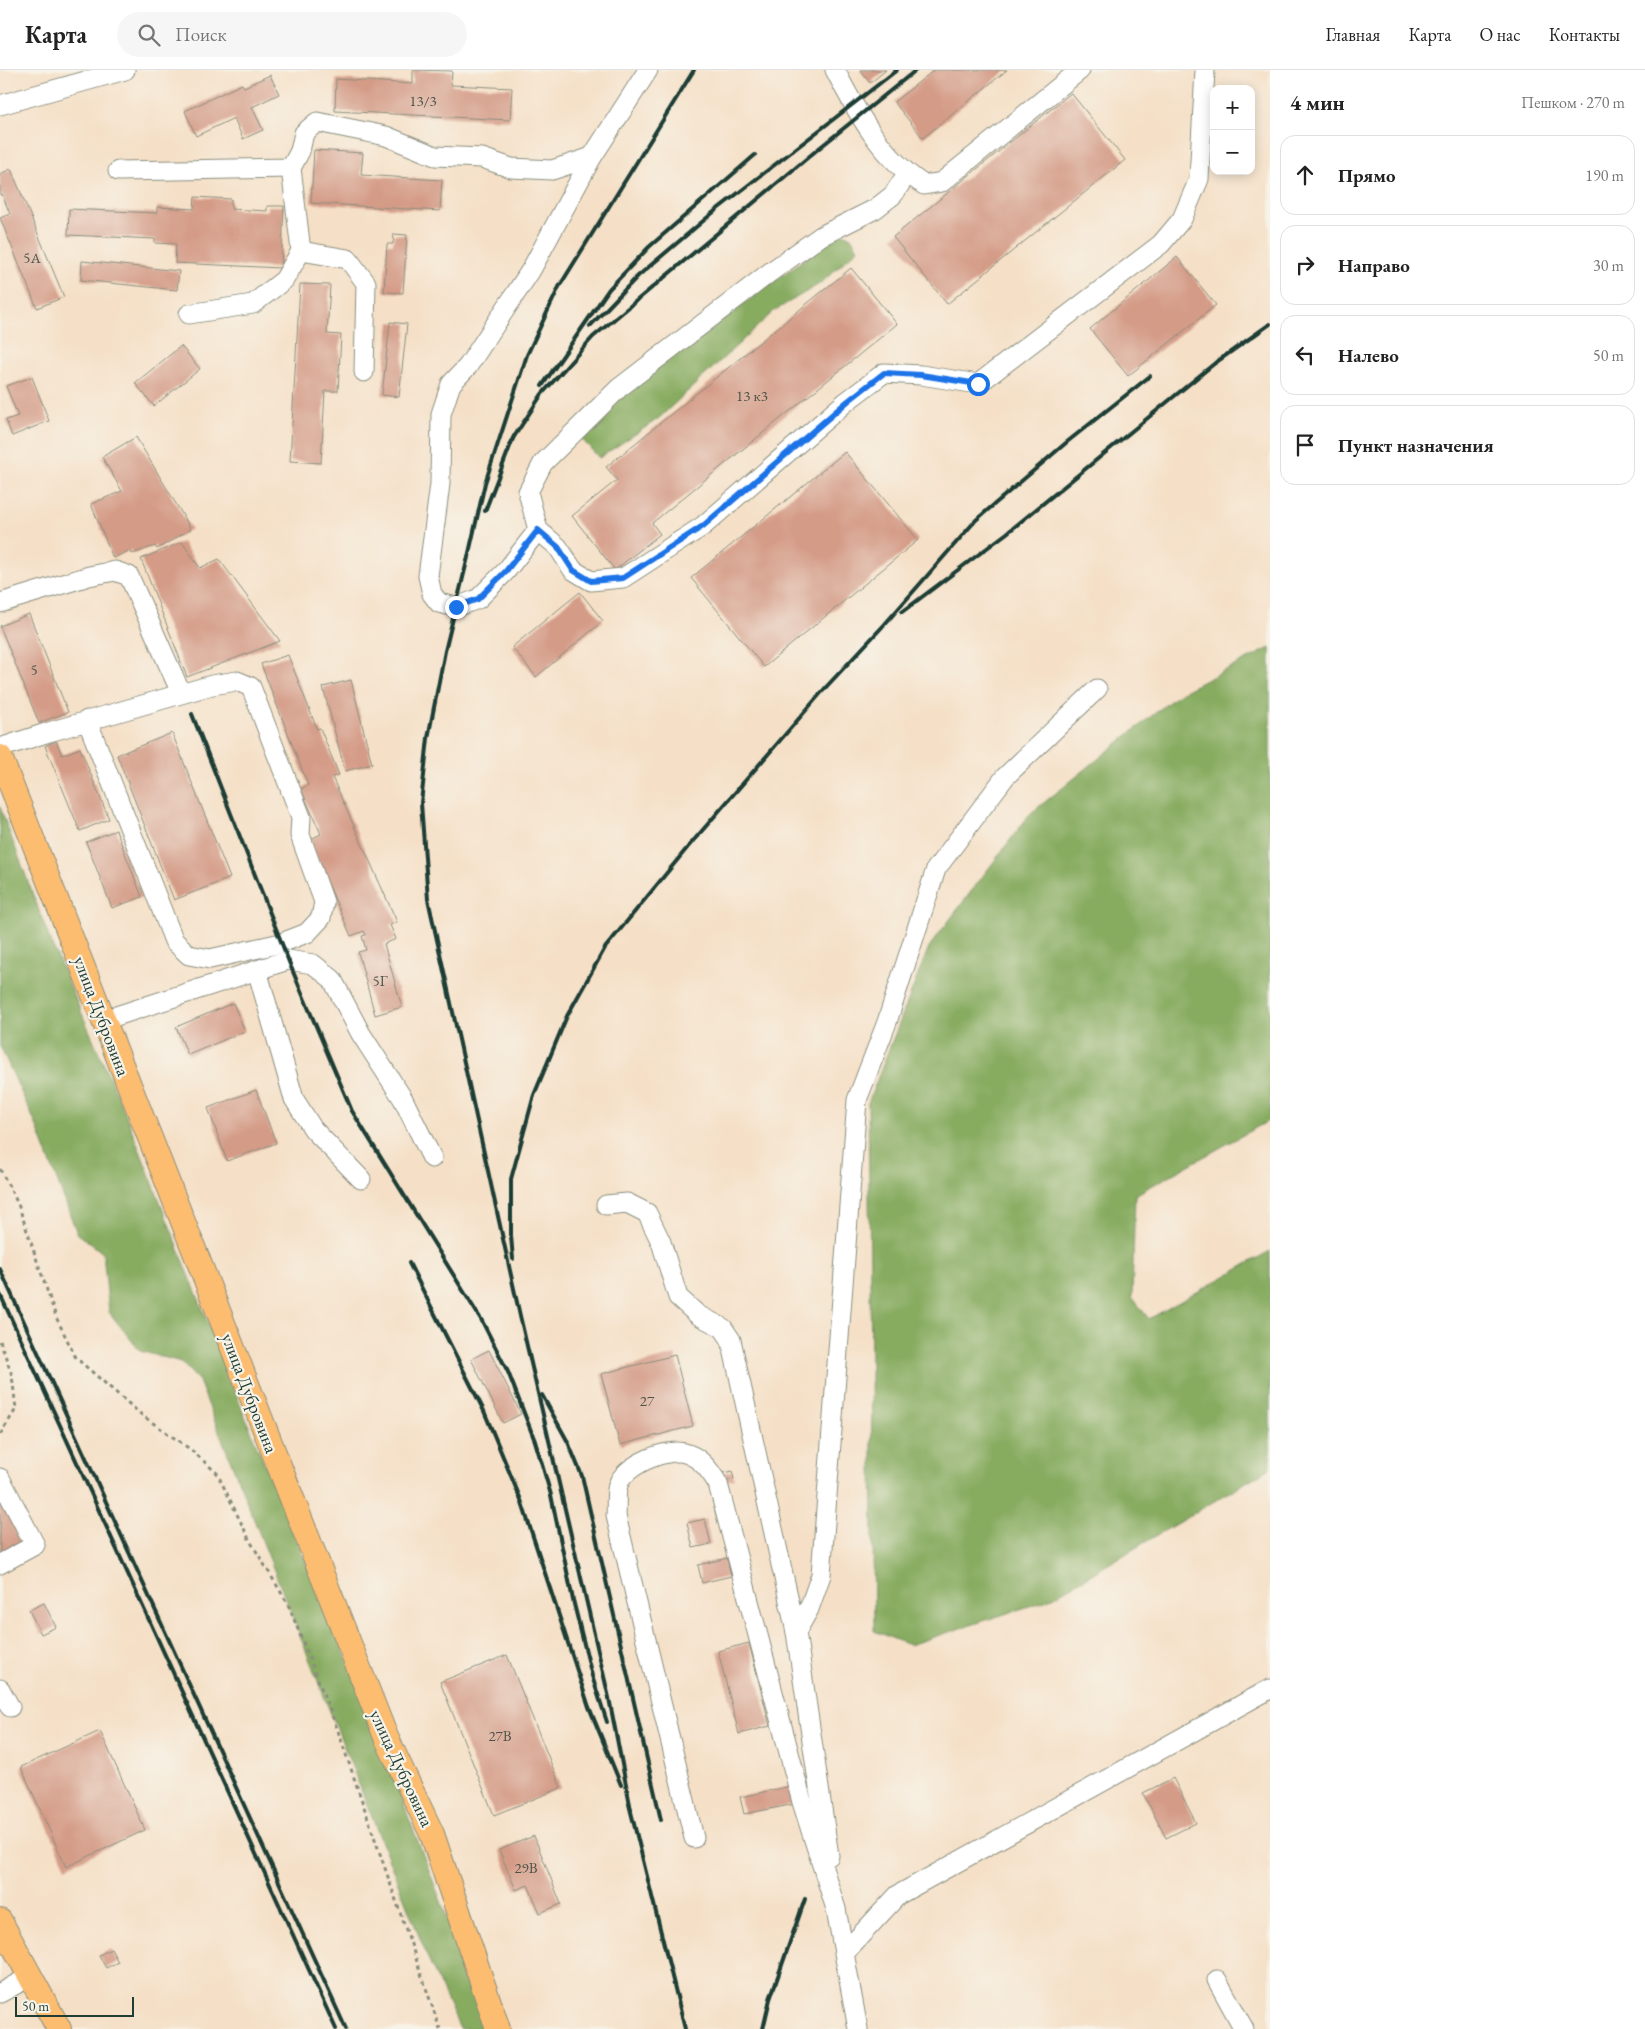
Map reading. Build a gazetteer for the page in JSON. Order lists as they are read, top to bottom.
{
  "streets": {
    "main road": ["улица Дубровина"]
  },
  "house_numbers": [
    "13/3",
    "5А",
    "13 к3",
    "5",
    "5Г",
    "27",
    "27В",
    "29В"
  ],
  "scale_bar": "50 m",
  "page": {
    "header": "Карта",
    "search": "Поиск",
    "nav": [
      "Главная",
      "Карта",
      "О нас",
      "Контакты"
    ],
    "heading": ["4 мин", "Пешком · 270 m"],
    "map_buttons": ["+", "−"],
    "list": [
      ["Прямо", "190 m"],
      ["Направо", "30 m"],
      ["Налево", "50 m"],
      "Пункт назначения"
    ],
    "scale": "50 m"
  }
}
